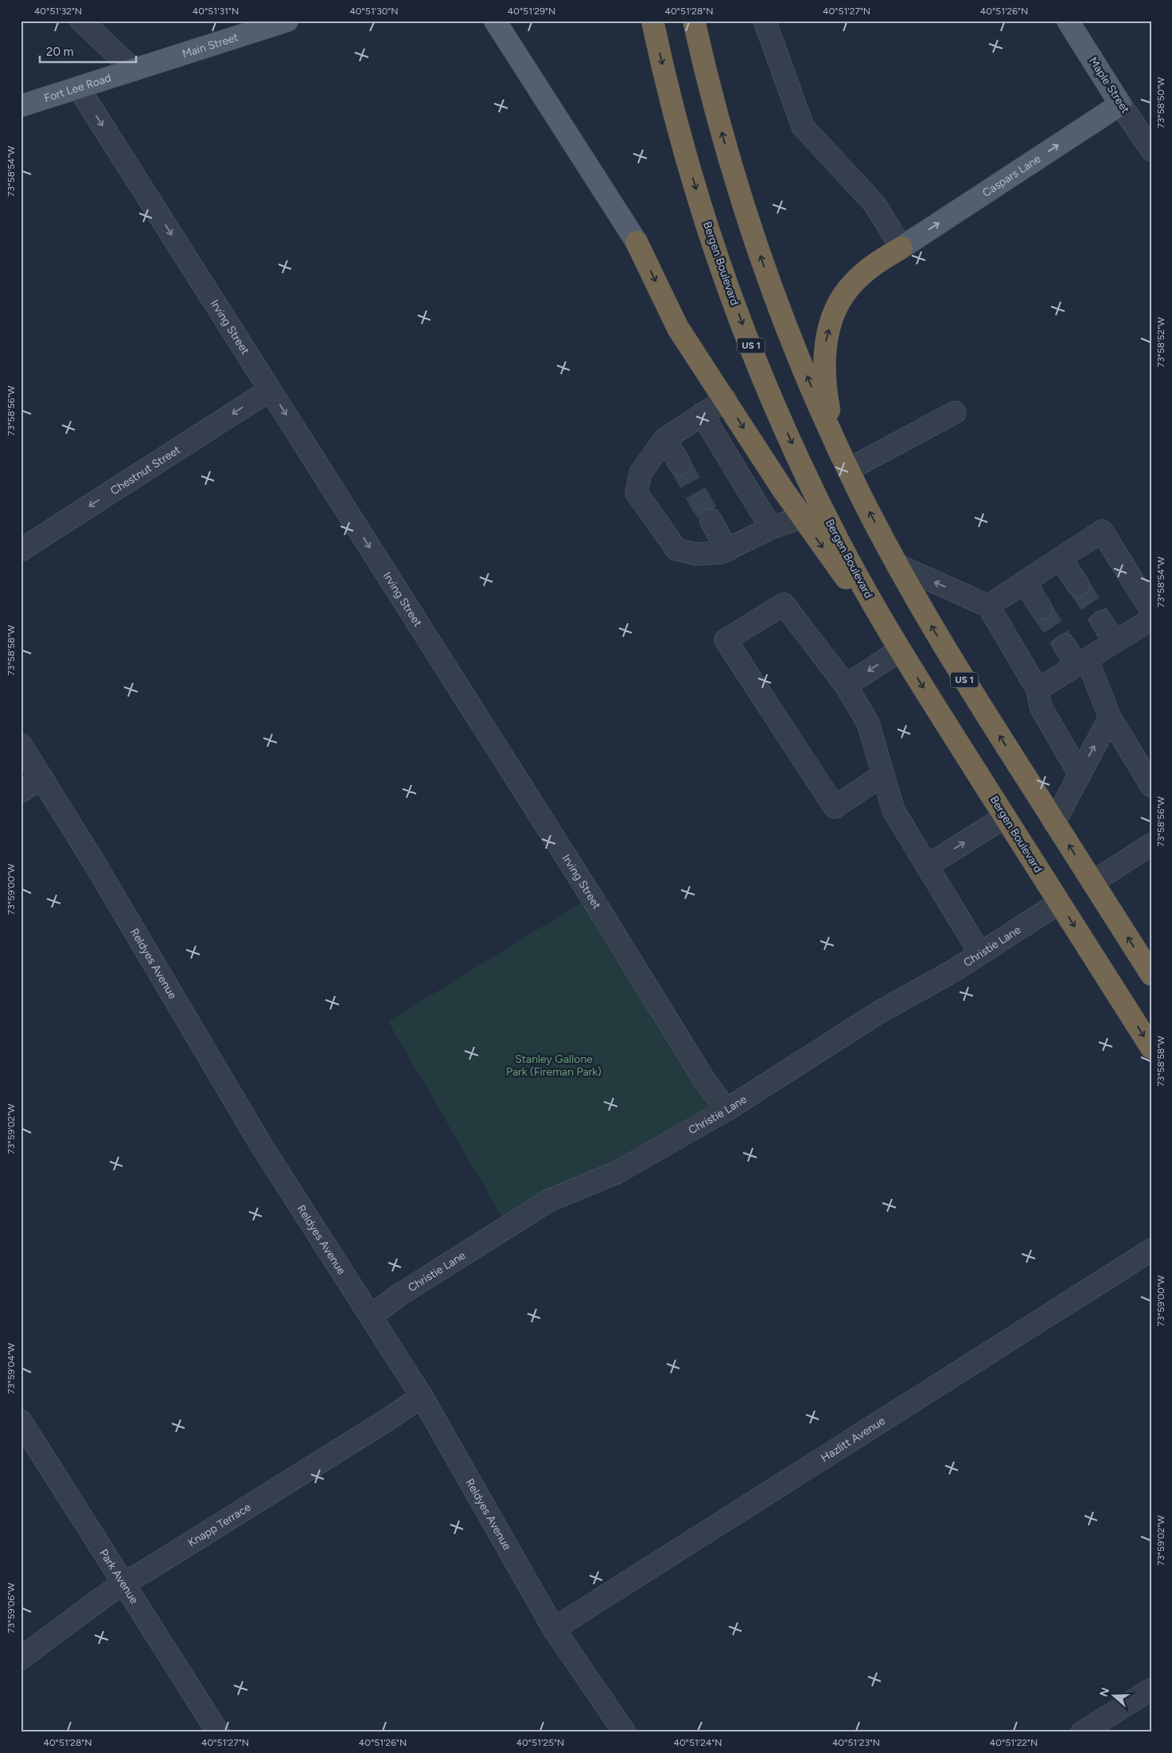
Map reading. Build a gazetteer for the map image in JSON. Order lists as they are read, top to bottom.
{
  "streets": {
    "highway": ["Bergen Boulevard", "US 1"],
    "main road": [
      "Main Street",
      "Maple Street",
      "Fort Lee Road",
      "Caspars Lane"
    ],
    "street": [
      "Irving Street",
      "Chestnut Street",
      "Christie Lane",
      "Reldyes Avenue",
      "Hazlitt Avenue",
      "Knapp Terrace",
      "Park Avenue"
    ]
  },
  "crossings": [
    ["Main Street", "Fort Lee Road"],
    ["Maple Street", "Caspars Lane"],
    ["Fort Lee Road", "Irving Street"],
    ["Bergen Boulevard", "Christie Lane"],
    ["Irving Street", "Chestnut Street"],
    ["Irving Street", "Christie Lane"],
    ["Christie Lane", "Reldyes Avenue"],
    ["Reldyes Avenue", "Hazlitt Avenue"],
    ["Reldyes Avenue", "Knapp Terrace"],
    ["Knapp Terrace", "Park Avenue"]
  ],
  "one_way": ["Caspars Lane", "Irving Street", "Chestnut Street"],
  "parks": ["Stanley Gallone Park (Fireman Park)"],
  "scale_bar": "20 m",
  "north": "left",
  "coordinates": [
    "40°51'32\"N",
    "40°51'31\"N",
    "40°51'30\"N",
    "40°51'29\"N",
    "40°51'28\"N",
    "40°51'27\"N",
    "40°51'26\"N",
    "73°58'50\"W",
    "73°58'54\"W",
    "73°58'52\"W",
    "73°58'56\"W",
    "73°58'58\"W",
    "73°59'00\"W",
    "73°59'02\"W",
    "73°59'04\"W",
    "73°59'06\"W",
    "40°51'25\"N",
    "40°51'24\"N",
    "40°51'23\"N",
    "40°51'22\"N"
  ]
}
